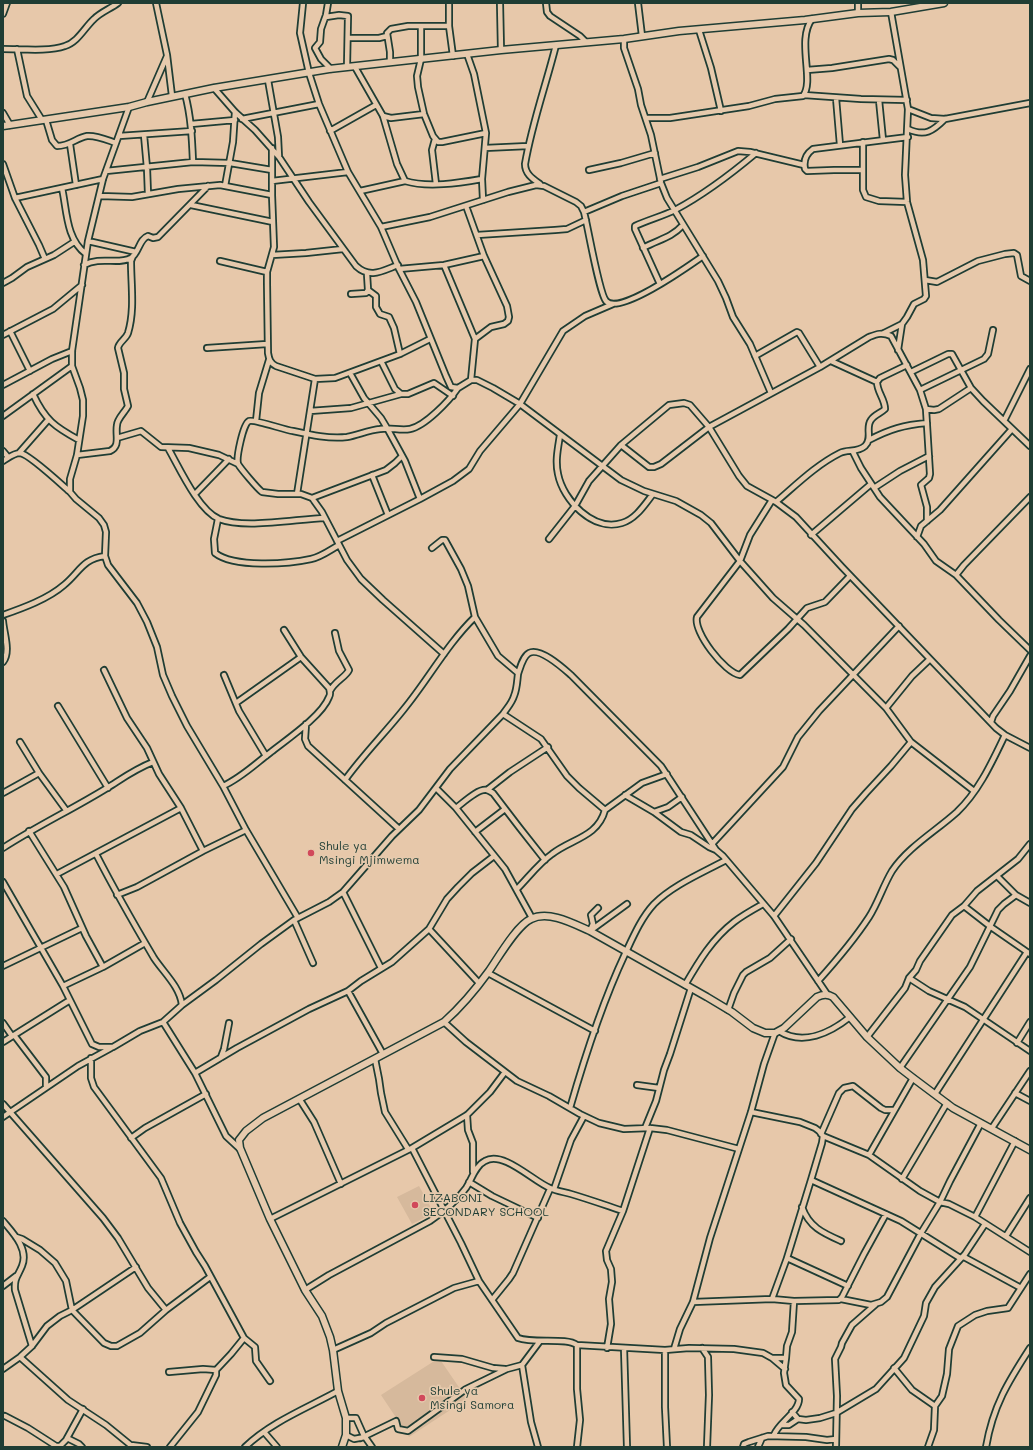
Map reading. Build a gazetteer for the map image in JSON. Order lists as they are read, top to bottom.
{
  "places": ["Shule ya Msingi Mjimwema", "LIZABONI SECONDARY SCHOOL", "Shule ya Msingi Samora"]
}
